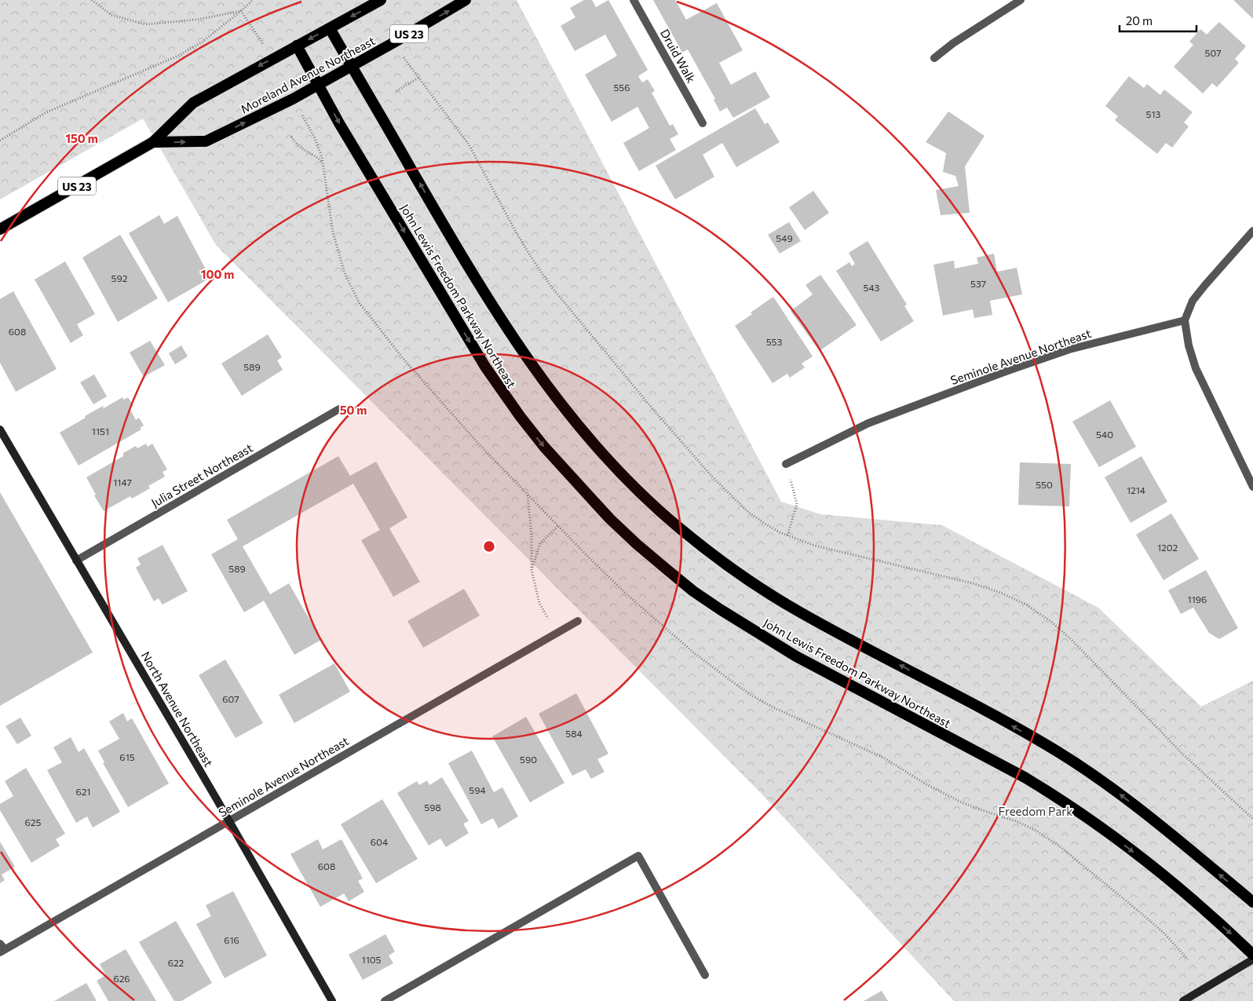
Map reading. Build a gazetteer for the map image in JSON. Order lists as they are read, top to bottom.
{
  "streets": {
    "highway": ["US 23", "Moreland Avenue Northeast", "John Lewis Freedom Parkway Northeast"],
    "main road": ["North Avenue Northeast"],
    "street": ["Druid Walk", "Seminole Avenue Northeast", "Julia Street Northeast"]
  },
  "crossings": [
    ["Moreland Avenue Northeast", "John Lewis Freedom Parkway Northeast"],
    ["Seminole Avenue Northeast", "North Avenue Northeast"],
    ["Julia Street Northeast", "North Avenue Northeast"]
  ],
  "parks": ["Freedom Park"],
  "house_numbers": [
    "507",
    "556",
    "513",
    "549",
    "592",
    "537",
    "543",
    "608",
    "553",
    "589",
    "1151",
    "540",
    "1147",
    "550",
    "1214",
    "1202",
    "589",
    "1196",
    "607",
    "584",
    "615",
    "590",
    "594",
    "621",
    "598",
    "625",
    "604",
    "608",
    "616",
    "1105",
    "622",
    "626"
  ],
  "scale_bar": "20 m",
  "rings": ["150 m", "100 m", "50 m"]
}
